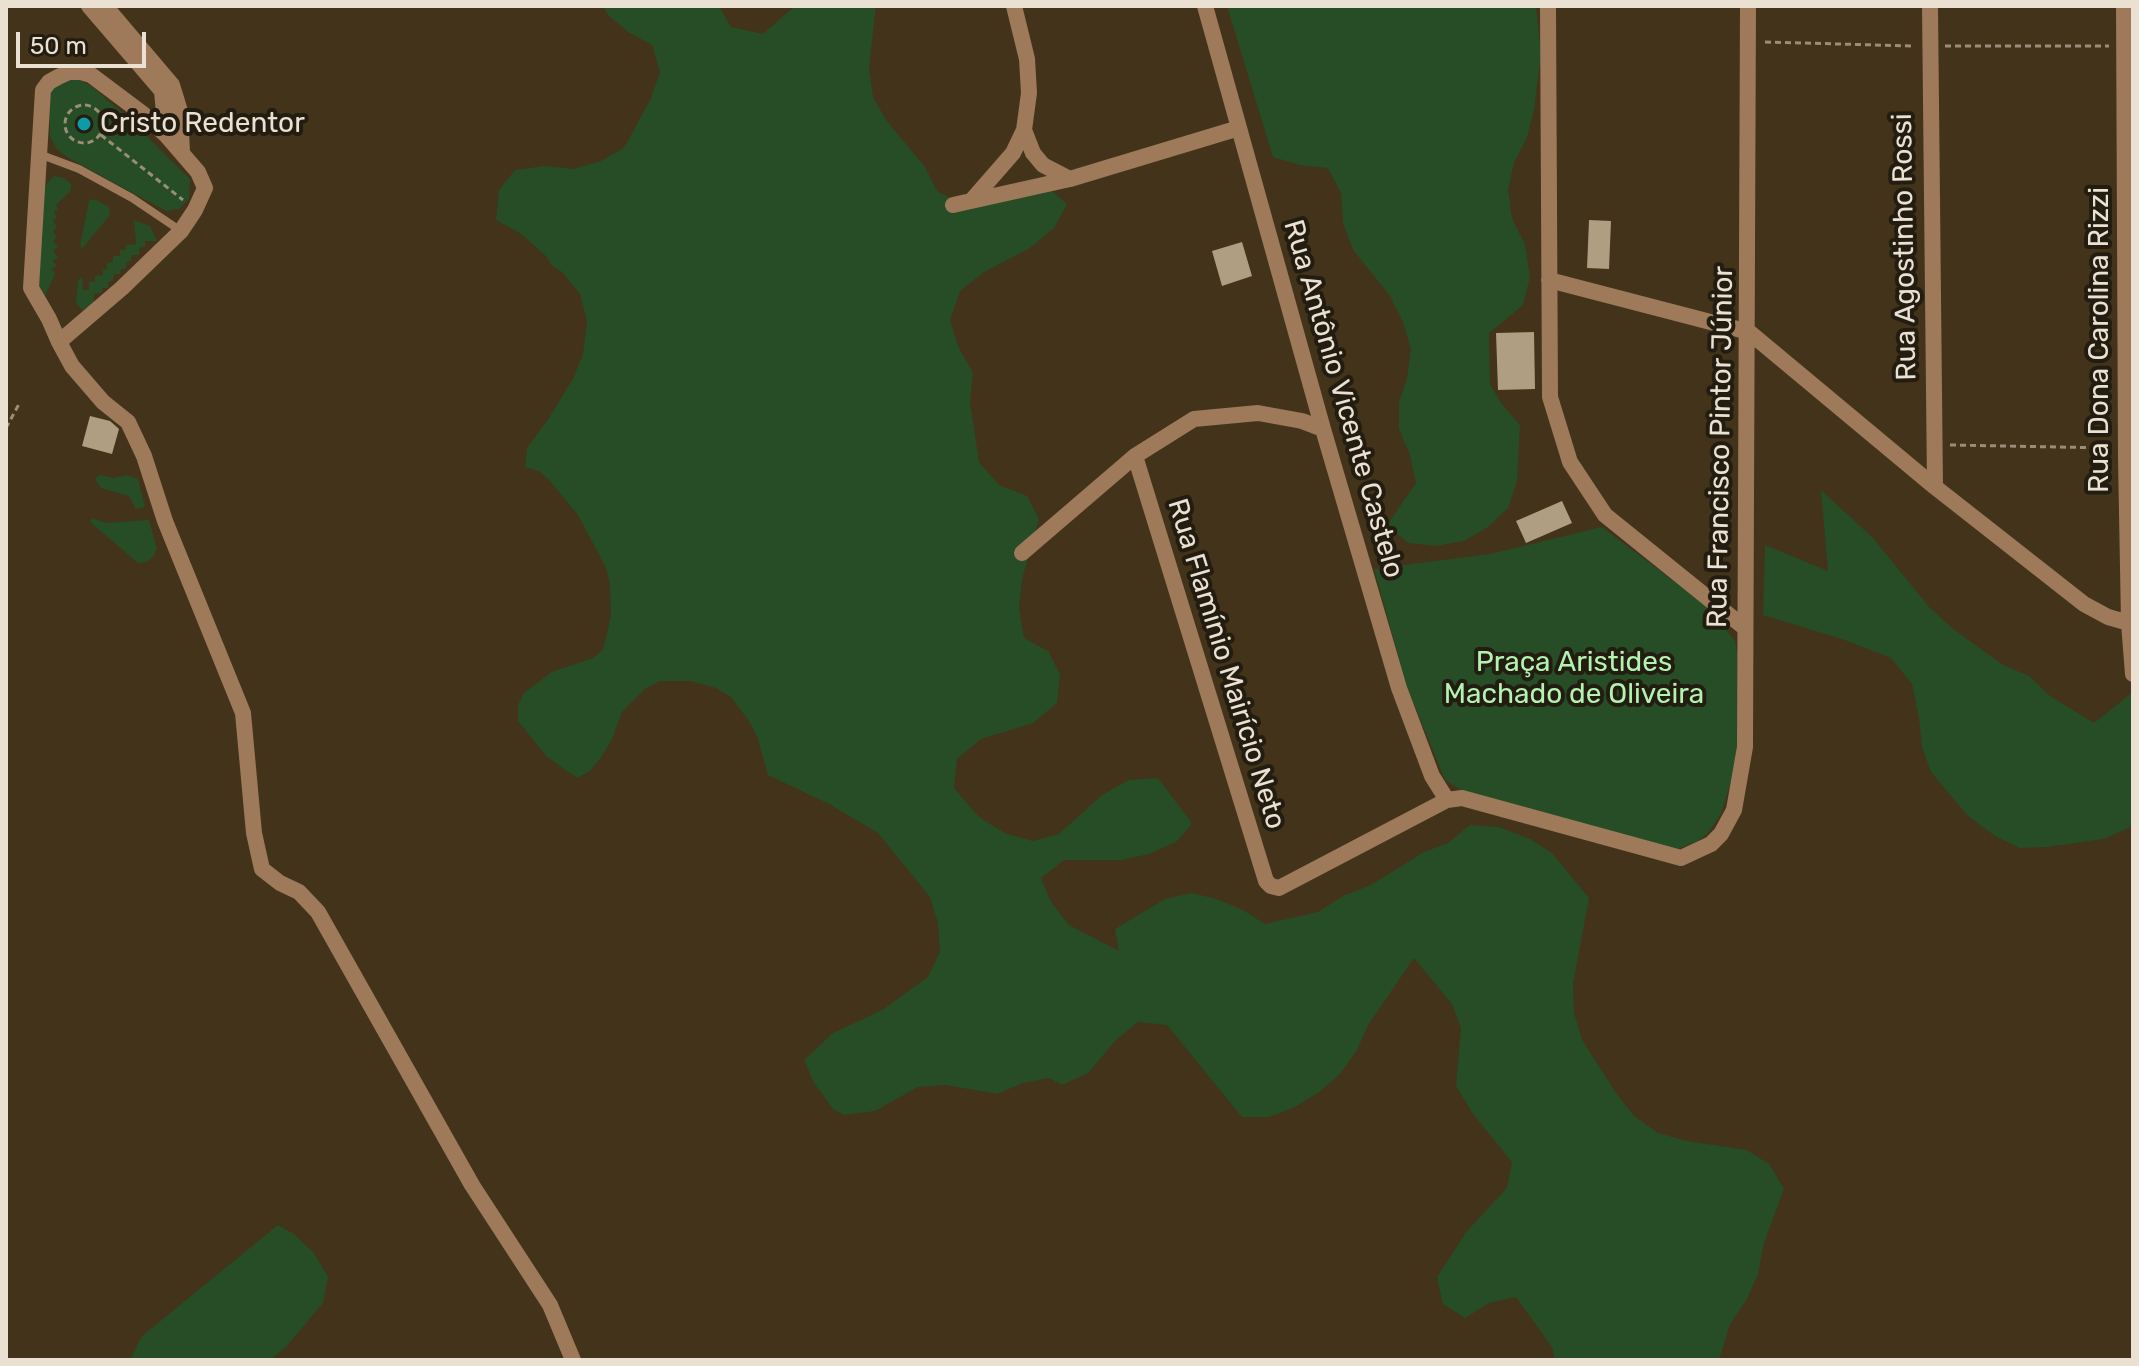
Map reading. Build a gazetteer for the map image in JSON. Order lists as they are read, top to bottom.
{
  "streets": {
    "street": [
      "Rua Agostinho Rossi",
      "Rua Dona Carolina Rizzi",
      "Rua Antônio Vicente Castelo",
      "Rua Francisco Pintor Júnior",
      "Rua Flamínio Mairício Neto"
    ]
  },
  "crossings": [
    ["Rua Antônio Vicente Castelo", "Rua Francisco Pintor Júnior"],
    ["Rua Antônio Vicente Castelo", "Rua Flamínio Mairício Neto"],
    ["Rua Francisco Pintor Júnior", "Rua Flamínio Mairício Neto"]
  ],
  "parks": ["Praça Aristides Machado de Oliveira"],
  "places": ["Cristo Redentor"],
  "scale_bar": "50 m"
}
